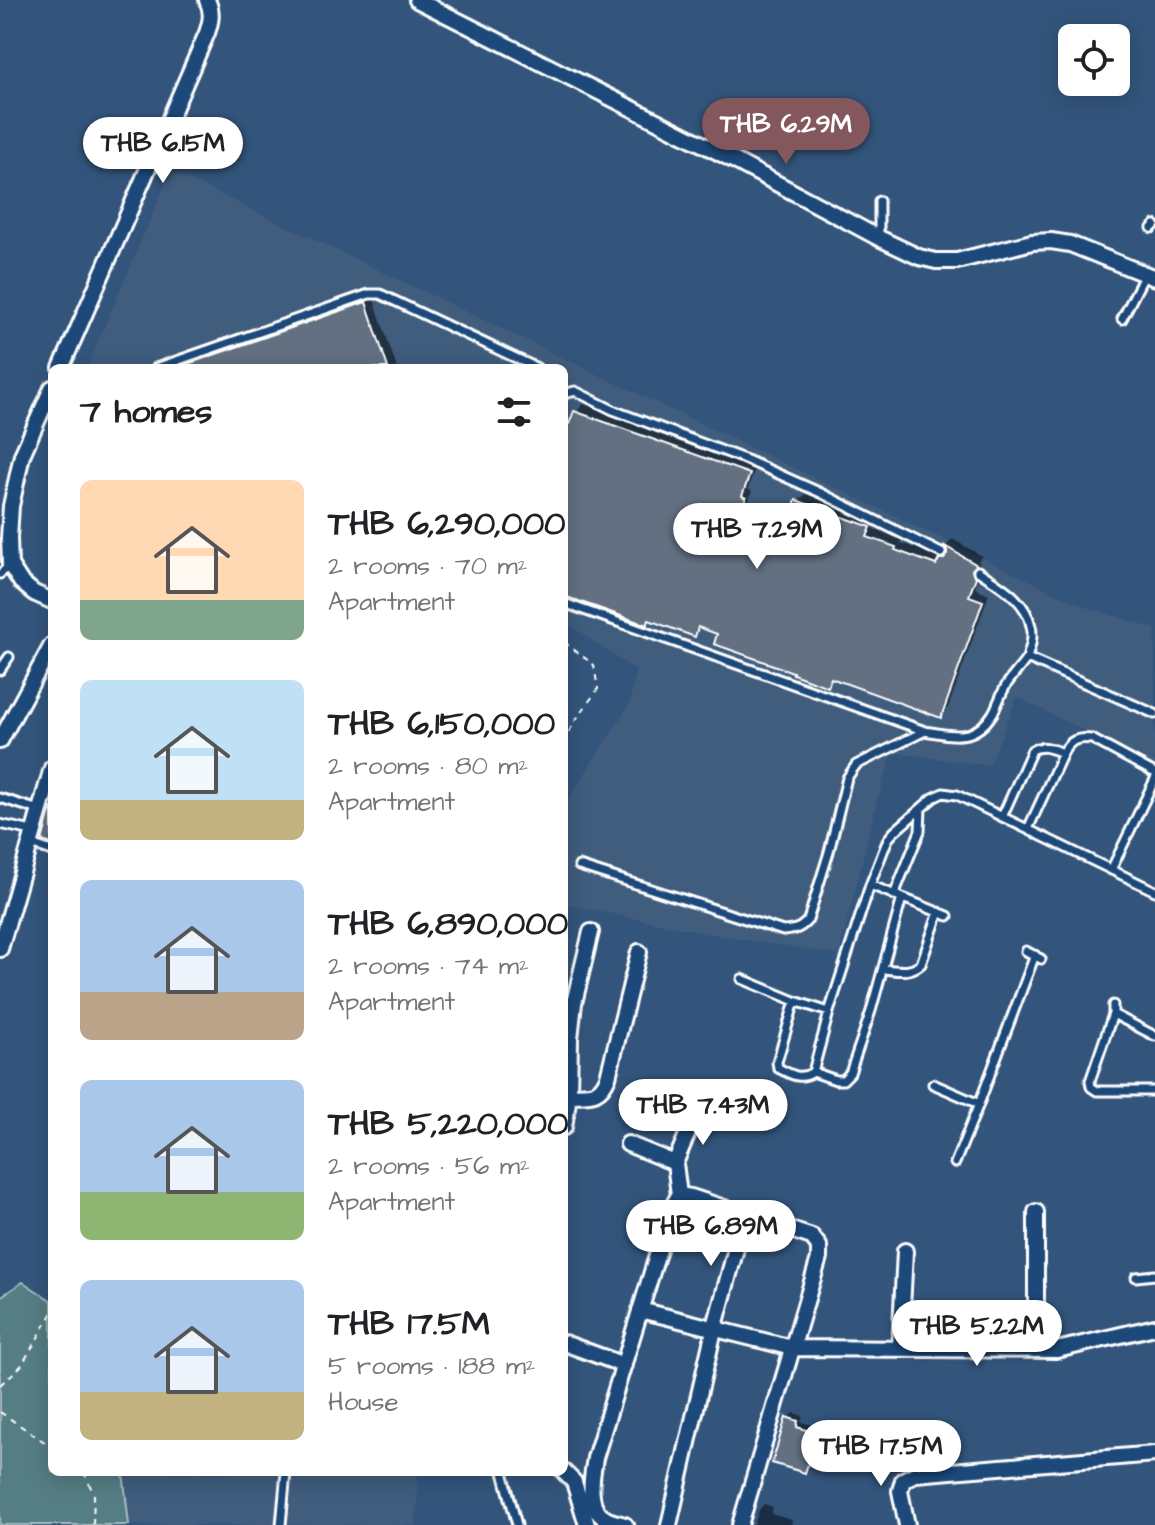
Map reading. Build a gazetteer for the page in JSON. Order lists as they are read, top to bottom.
{
  "page": {
    "price": [
      "THB 6.29M",
      "THB 6.15M",
      "THB 7.29M",
      "THB 7.43M",
      "THB 6.89M",
      "THB 5.22M",
      "THB 17.5M"
    ],
    "heading": "7 homes",
    "list": [
      {
        "name": "THB 6,290,000",
        "note": "2 rooms · 70 m² · Apartment"
      },
      {
        "name": "THB 6,150,000",
        "note": "2 rooms · 80 m² · Apartment"
      },
      {
        "name": "THB 6,890,000",
        "note": "2 rooms · 74 m² · Apartment"
      },
      {
        "name": "THB 5,220,000",
        "note": "2 rooms · 56 m² · Apartment"
      },
      {
        "name": "THB 17.5M",
        "note": "5 rooms · 188 m² · House"
      }
    ]
  }
}
